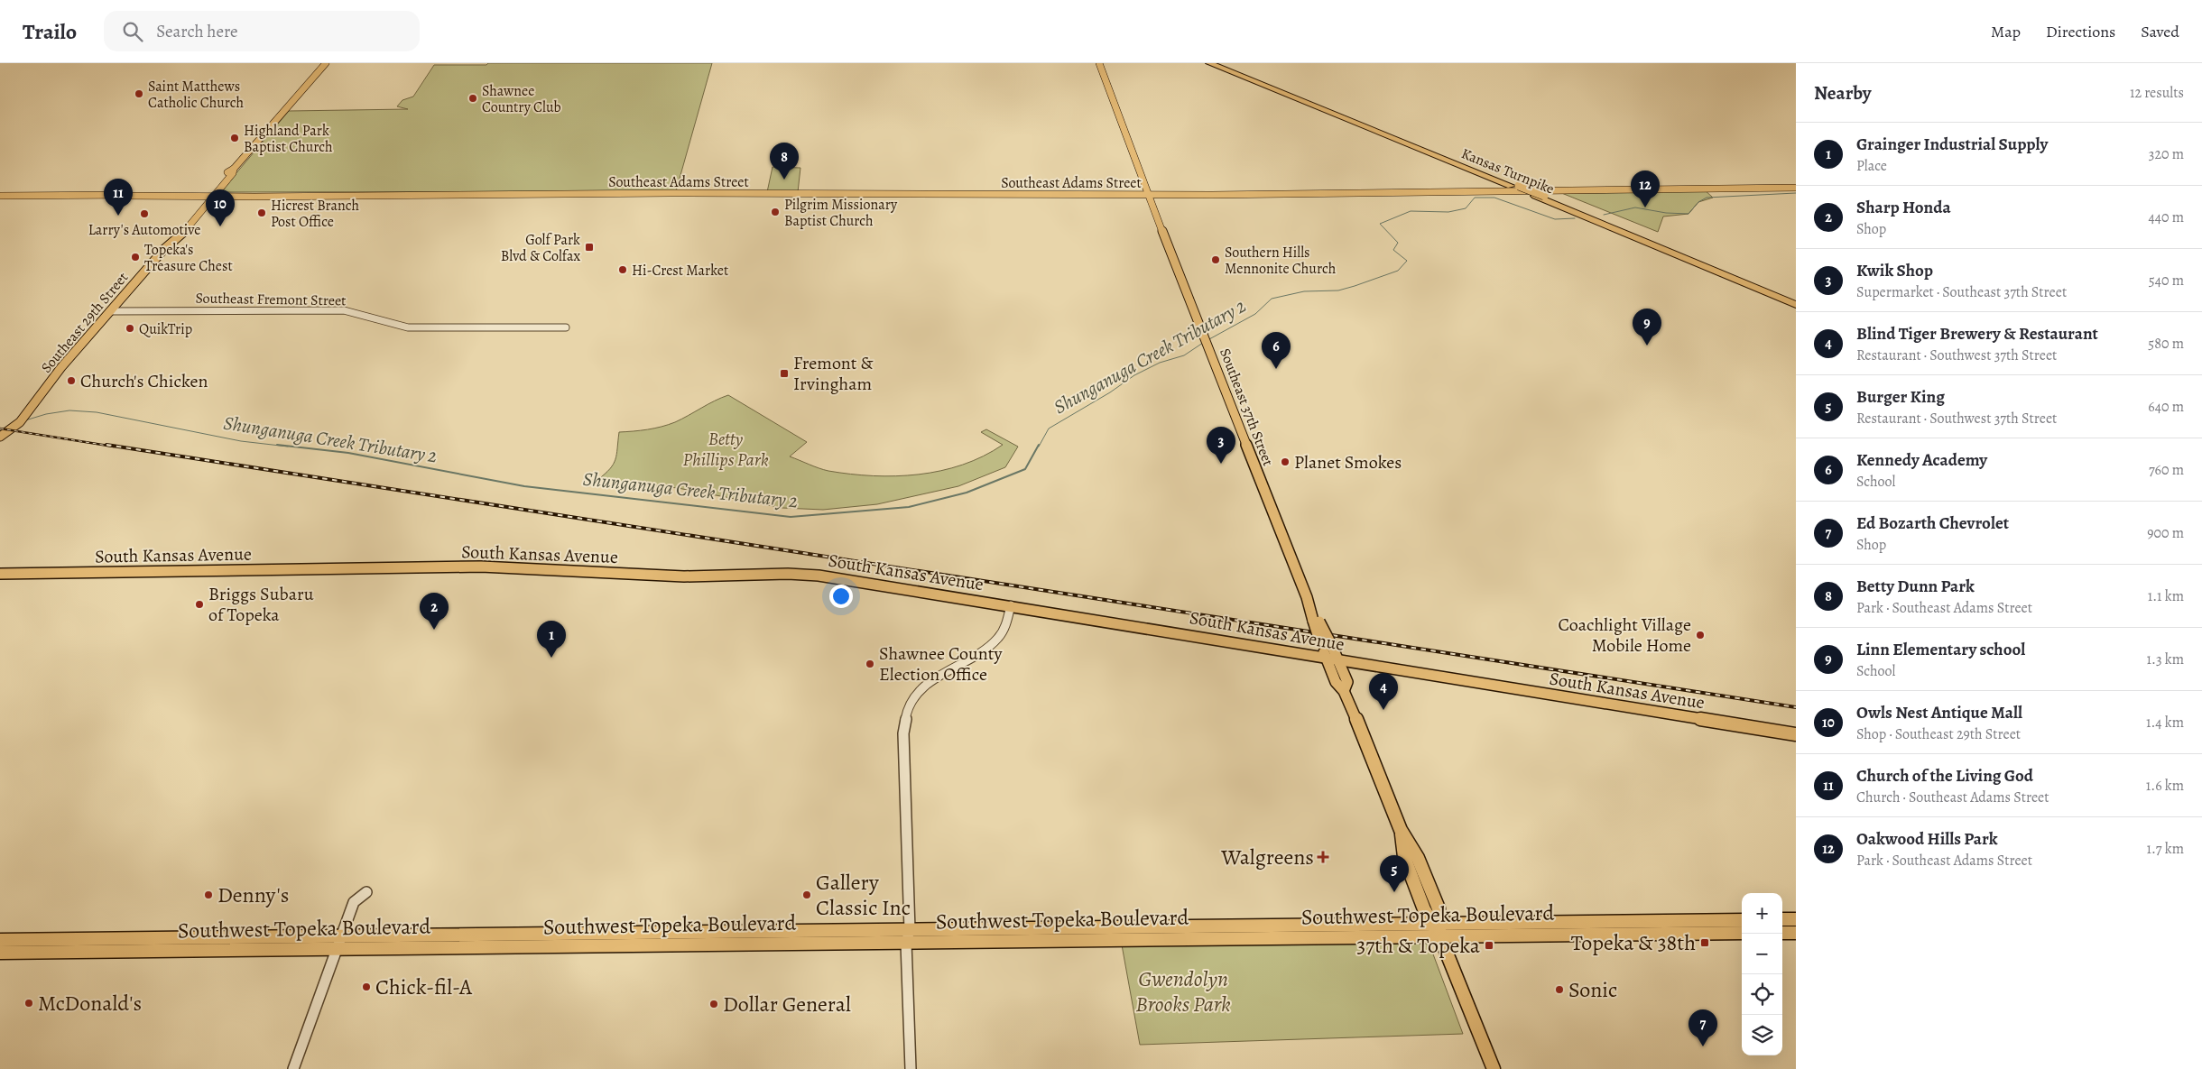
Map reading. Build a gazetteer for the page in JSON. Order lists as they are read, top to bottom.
{
  "streets": {
    "highway": ["Kansas Turnpike"],
    "main road": [
      "Southeast Adams Street",
      "Southeast 29th Street",
      "Southeast 37th Street",
      "South Kansas Avenue",
      "Southwest Topeka Boulevard"
    ],
    "street": ["Southeast Fremont Street"]
  },
  "crossings": [
    ["Southeast Adams Street", "Southeast 29th Street"],
    ["Southeast Adams Street", "Southeast 37th Street"],
    ["Southeast Fremont Street", "Southeast 29th Street"]
  ],
  "water": ["Shunganuga Creek Tributary 2"],
  "parks": ["Betty Phillips Park", "Gwendolyn Brooks Park"],
  "places": {
    "other": [
      "Saint Matthews Catholic Church",
      "Shawnee Country Club",
      "Highland Park Baptist Church",
      "Pilgrim Missionary Baptist Church",
      "Hicrest Branch Post Office",
      "Larry's Automotive",
      "Topeka's Treasure Chest",
      "Southern Hills Mennonite Church",
      "Hi-Crest Market",
      "QuikTrip",
      "Church's Chicken",
      "Planet Smokes",
      "Briggs Subaru of Topeka",
      "Coachlight Village Mobile Home",
      "Shawnee County Election Office",
      "Denny's",
      "Gallery Classic Inc",
      "Chick-fil-A",
      "Sonic",
      "McDonald's",
      "Dollar General"
    ],
    "transit": [
      "Golf Park Blvd & Colfax",
      "Fremont & Irvingham",
      "Topeka & 38th",
      "37th & Topeka"
    ],
    "health": ["Walgreens"]
  },
  "page": {
    "header": "Trailo",
    "search": "Search here",
    "nav": ["Map", "Directions", "Saved"],
    "heading": ["Nearby", "12 results"],
    "list": [
      {
        "mark": "1",
        "name": "Grainger Industrial Supply",
        "note": "Place",
        "value": "320 m"
      },
      {
        "mark": "2",
        "name": "Sharp Honda",
        "note": "Shop",
        "value": "440 m"
      },
      {
        "mark": "3",
        "name": "Kwik Shop",
        "note": "Supermarket · Southeast 37th Street",
        "value": "540 m"
      },
      {
        "mark": "4",
        "name": "Blind Tiger Brewery & Restaurant",
        "note": "Restaurant · Southwest 37th Street",
        "value": "580 m"
      },
      {
        "mark": "5",
        "name": "Burger King",
        "note": "Restaurant · Southwest 37th Street",
        "value": "640 m"
      },
      {
        "mark": "6",
        "name": "Kennedy Academy",
        "note": "School",
        "value": "760 m"
      },
      {
        "mark": "7",
        "name": "Ed Bozarth Chevrolet",
        "note": "Shop",
        "value": "900 m"
      },
      {
        "mark": "8",
        "name": "Betty Dunn Park",
        "note": "Park · Southeast Adams Street",
        "value": "1.1 km"
      },
      {
        "mark": "9",
        "name": "Linn Elementary school",
        "note": "School",
        "value": "1.3 km"
      },
      {
        "mark": "10",
        "name": "Owls Nest Antique Mall",
        "note": "Shop · Southeast 29th Street",
        "value": "1.4 km"
      },
      {
        "mark": "11",
        "name": "Church of the Living God",
        "note": "Church · Southeast Adams Street",
        "value": "1.6 km"
      },
      {
        "mark": "12",
        "name": "Oakwood Hills Park",
        "note": "Park · Southeast Adams Street",
        "value": "1.7 km"
      }
    ],
    "pins": [
      "8",
      "12",
      "11",
      "10",
      "9",
      "6",
      "3",
      "2",
      "1",
      "4",
      "5",
      "7"
    ],
    "map_buttons": ["+", "−"]
  }
}
